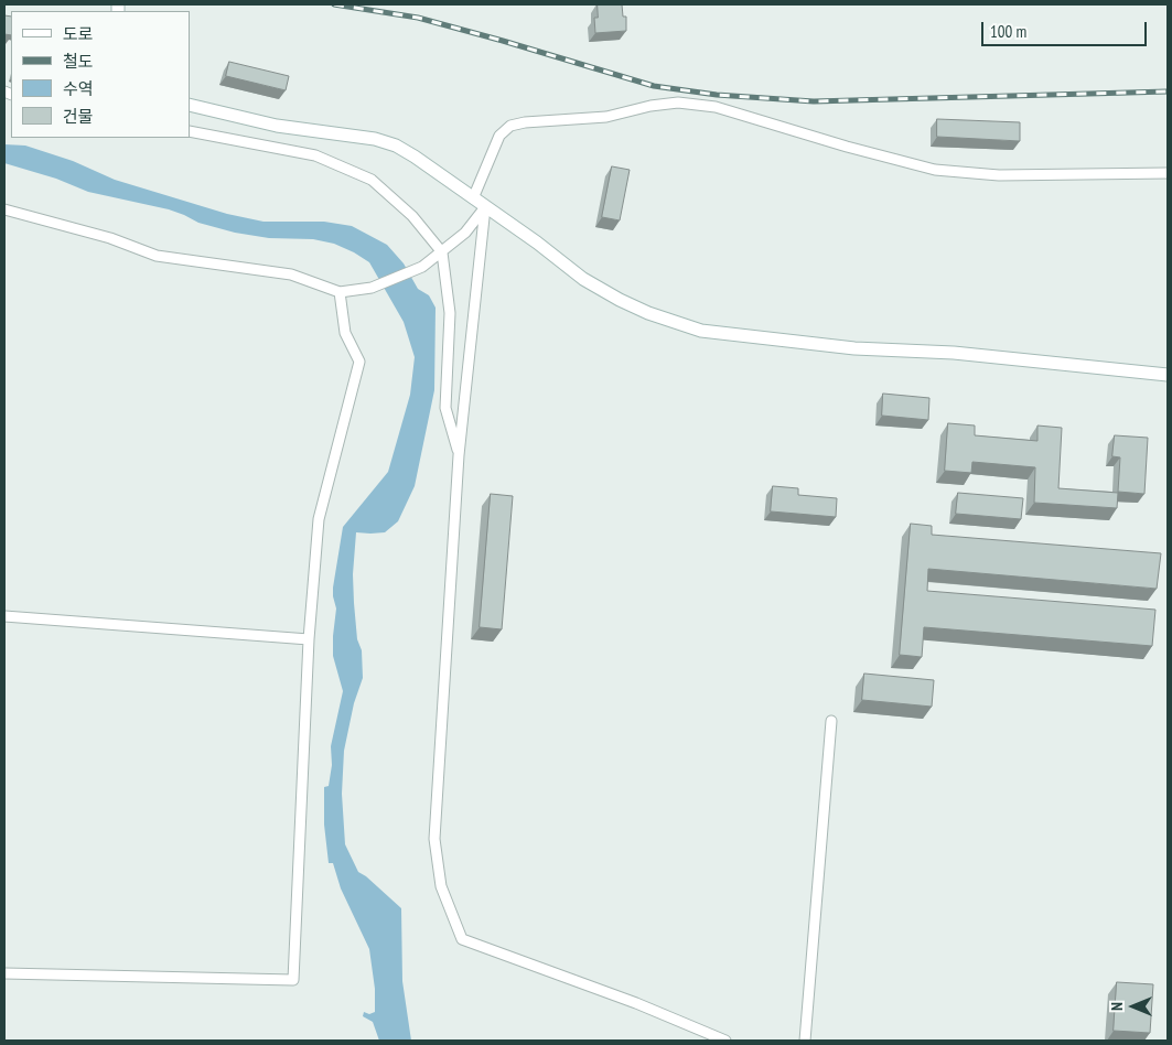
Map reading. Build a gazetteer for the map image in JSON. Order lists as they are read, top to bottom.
{
  "legend": [
    "도로",
    "철도",
    "수역",
    "건물"
  ],
  "scale_bar": "100 m",
  "north": "left"
}
